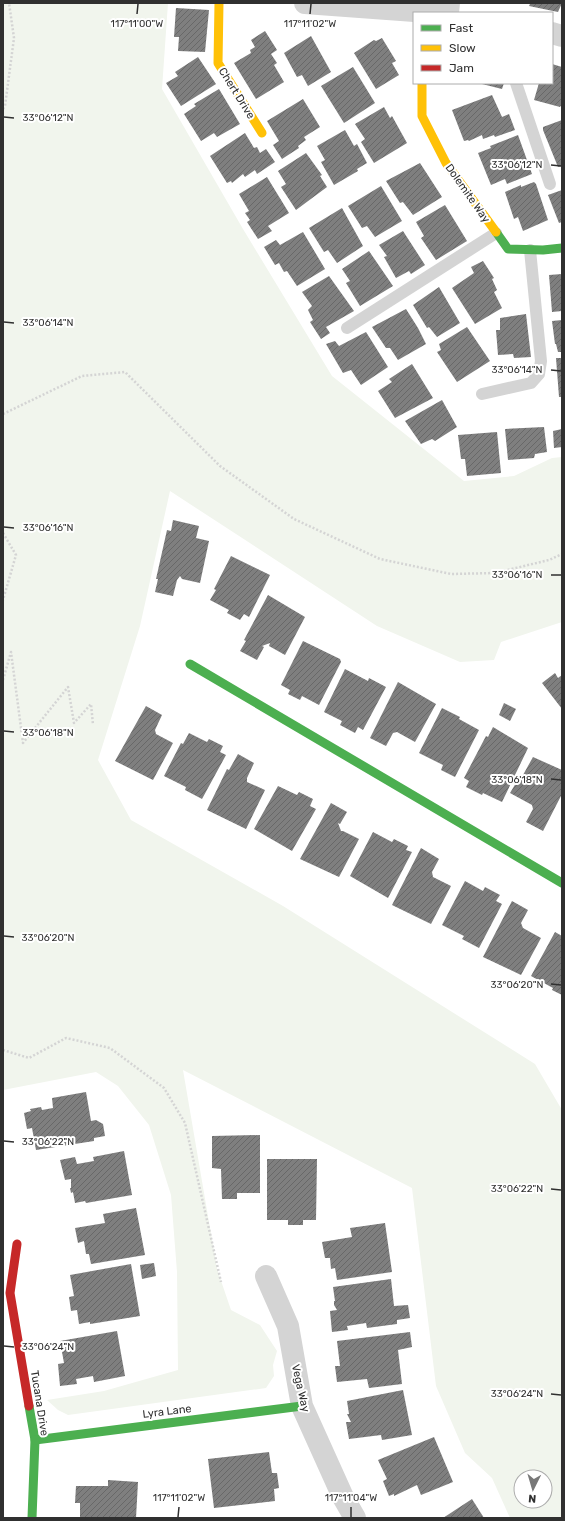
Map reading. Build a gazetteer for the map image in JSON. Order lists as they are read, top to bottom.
{
  "streets": {
    "street": [
      "Chert Drive",
      "Dolemite Way",
      "Vega Way",
      "Tucana Drive",
      "Lyra Lane"
    ]
  },
  "crossings": [
    ["Vega Way", "Lyra Lane"],
    ["Tucana Drive", "Lyra Lane"]
  ],
  "legend": ["Fast", "Slow", "Jam"],
  "north": "bottom",
  "coordinates": [
    "117°11'00\"W",
    "117°11'02\"W",
    "33°06'12\"N",
    "33°06'14\"N",
    "33°06'16\"N",
    "33°06'18\"N",
    "33°06'20\"N",
    "33°06'22\"N",
    "33°06'24\"N",
    "117°11'04\"W"
  ]
}
